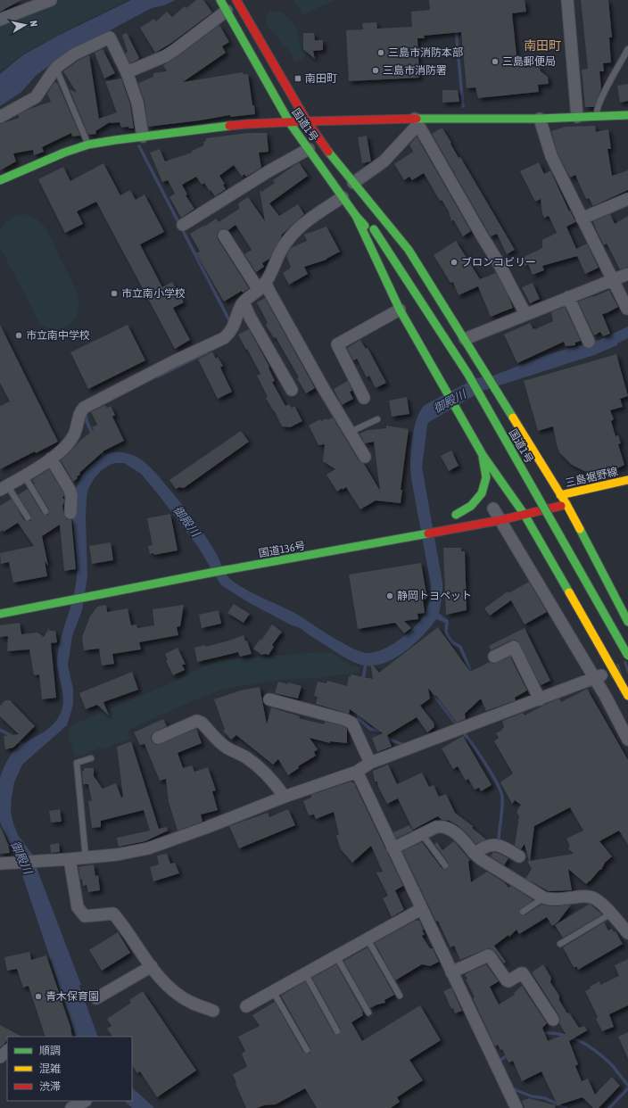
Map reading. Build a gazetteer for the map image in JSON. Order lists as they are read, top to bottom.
{
  "streets": {
    "main road": ["国道1号", "三島裾野線", "国道136号"]
  },
  "districts": ["南田町"],
  "water": ["御殿川"],
  "places": {
    "other": [
      "三島市消防本部",
      "三島郵便局",
      "三島市消防署",
      "ブロンコビリー",
      "市立南小学校",
      "市立南中学校",
      "静岡トヨペット",
      "青木保育園"
    ],
    "transit": ["南田町"]
  },
  "legend": ["順調", "混雑", "渋滞"],
  "north": "right"
}
